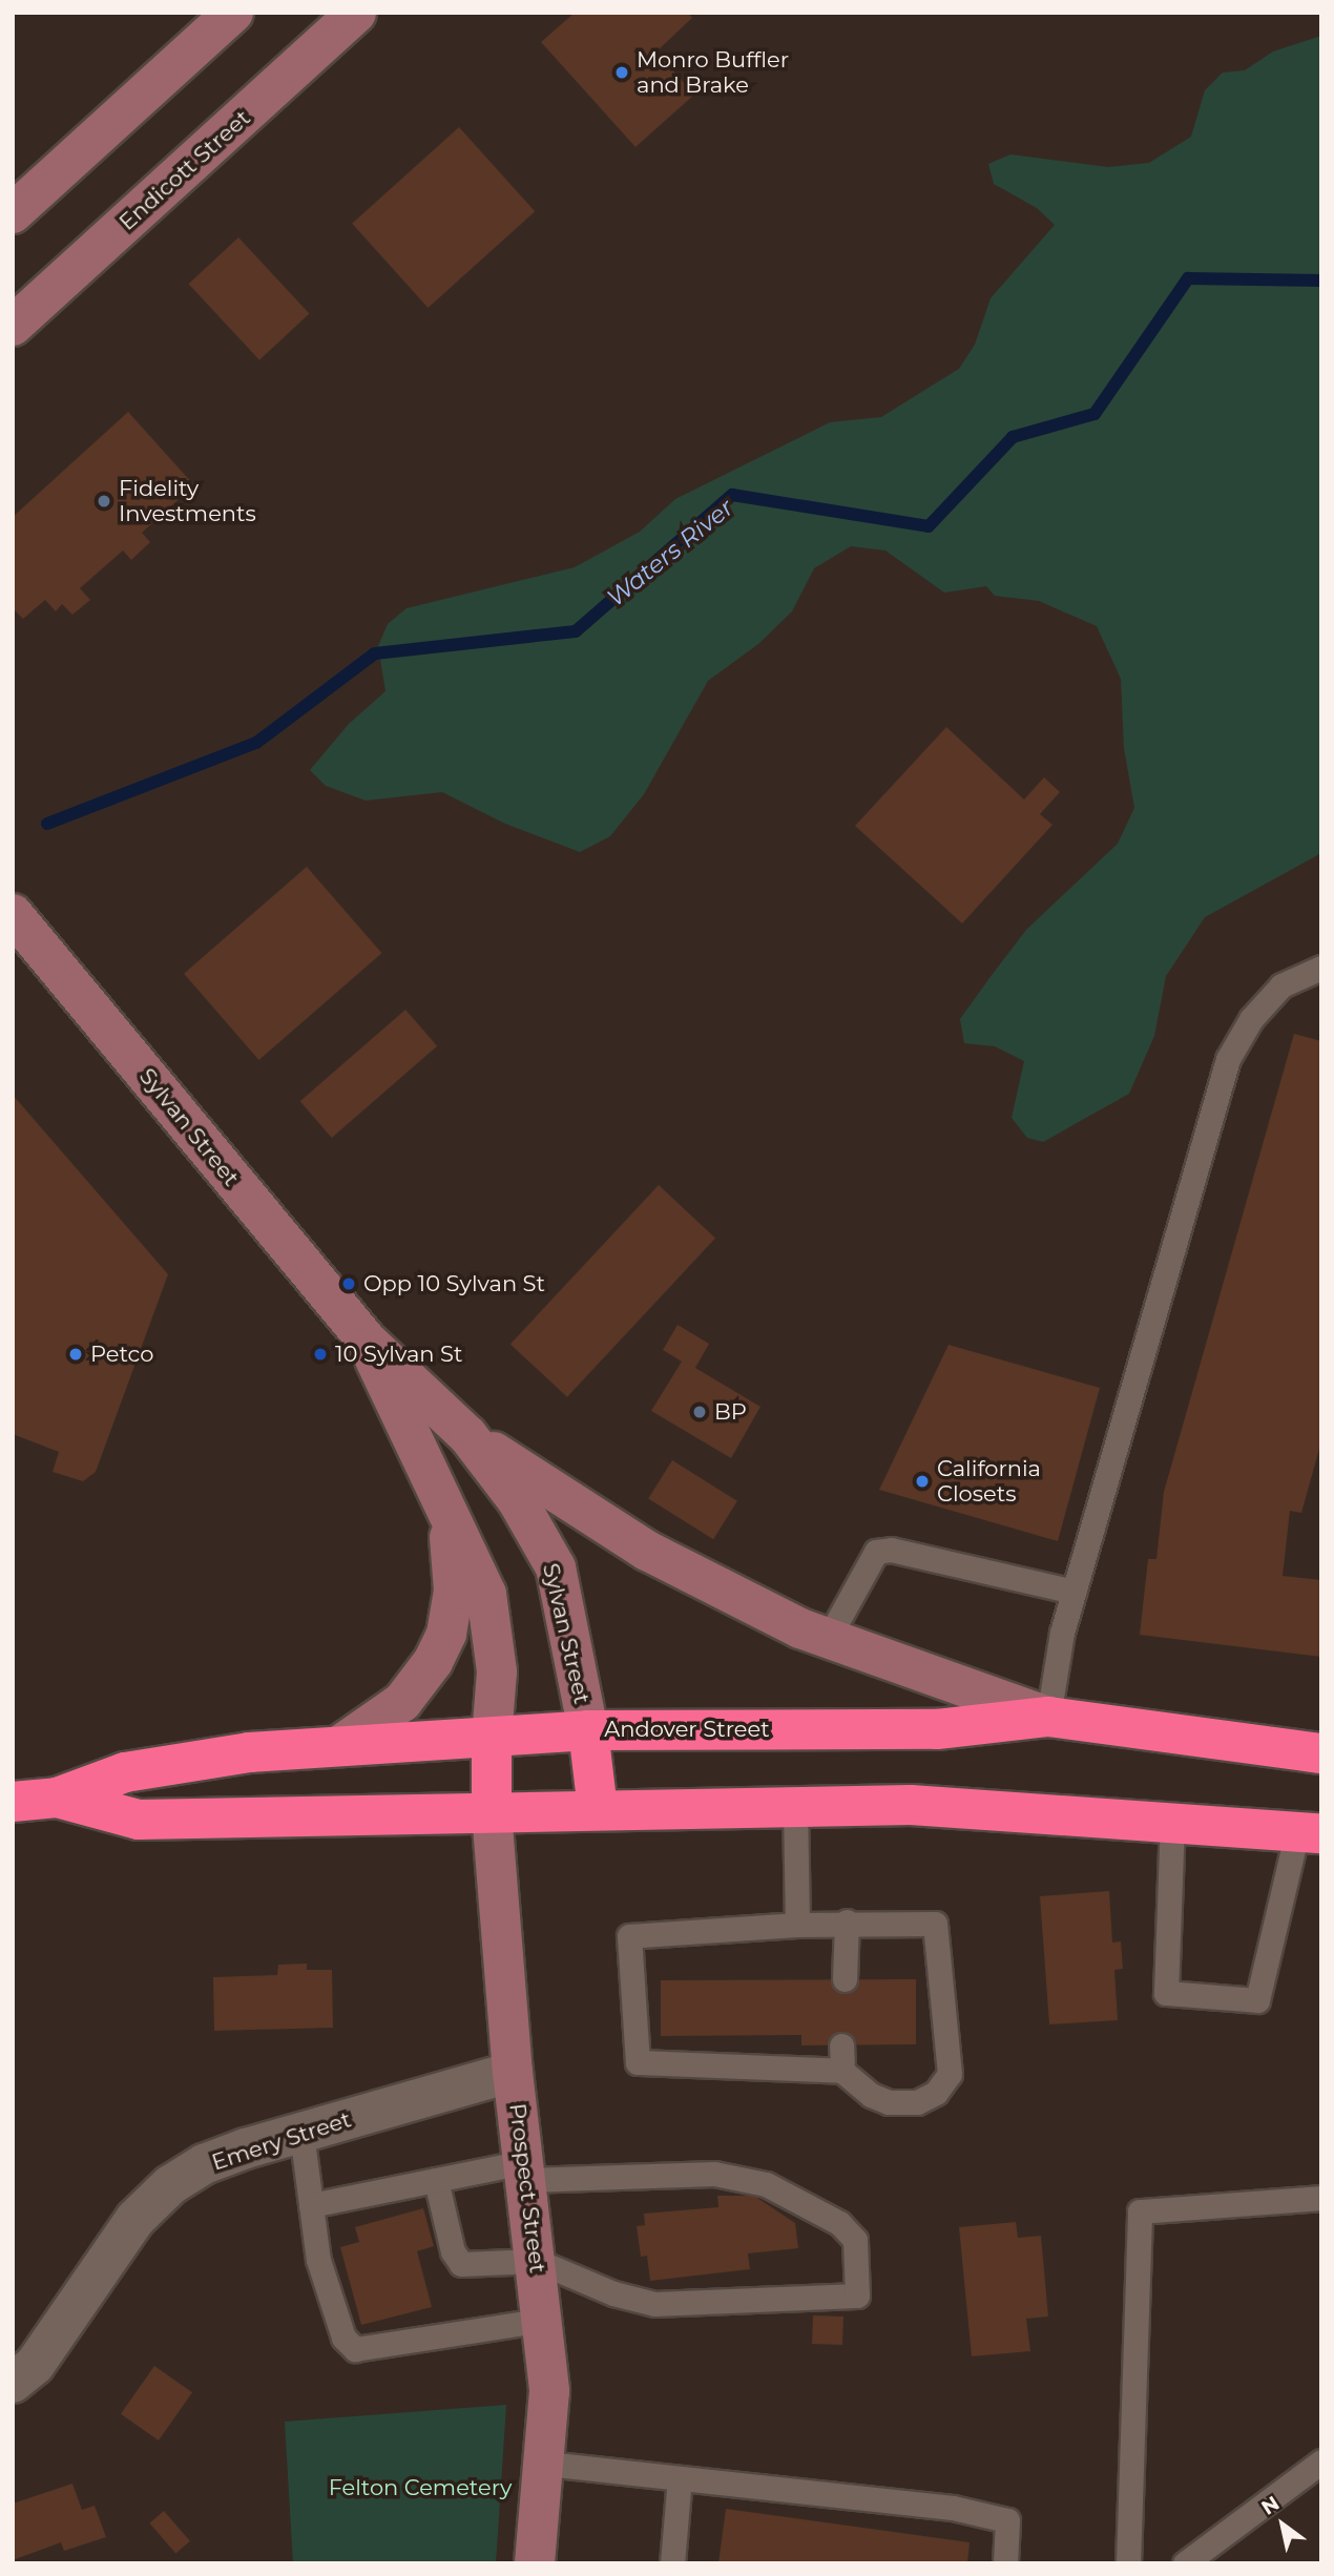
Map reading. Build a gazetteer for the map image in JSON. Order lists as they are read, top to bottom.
{
  "streets": {
    "highway": ["Andover Street"],
    "main road": ["Endicott Street", "Sylvan Street", "Prospect Street"],
    "street": ["Emery Street"]
  },
  "crossings": [
    ["Sylvan Street", "Andover Street"],
    ["Andover Street", "Prospect Street"],
    ["Emery Street", "Prospect Street"]
  ],
  "water": ["Waters River"],
  "parks": ["Felton Cemetery"],
  "places": [
    "Monro Buffler and Brake",
    "Fidelity Investments",
    "Opp 10 Sylvan St",
    "Petco",
    "10 Sylvan St",
    "BP",
    "California Closets"
  ],
  "north": "top left"
}
